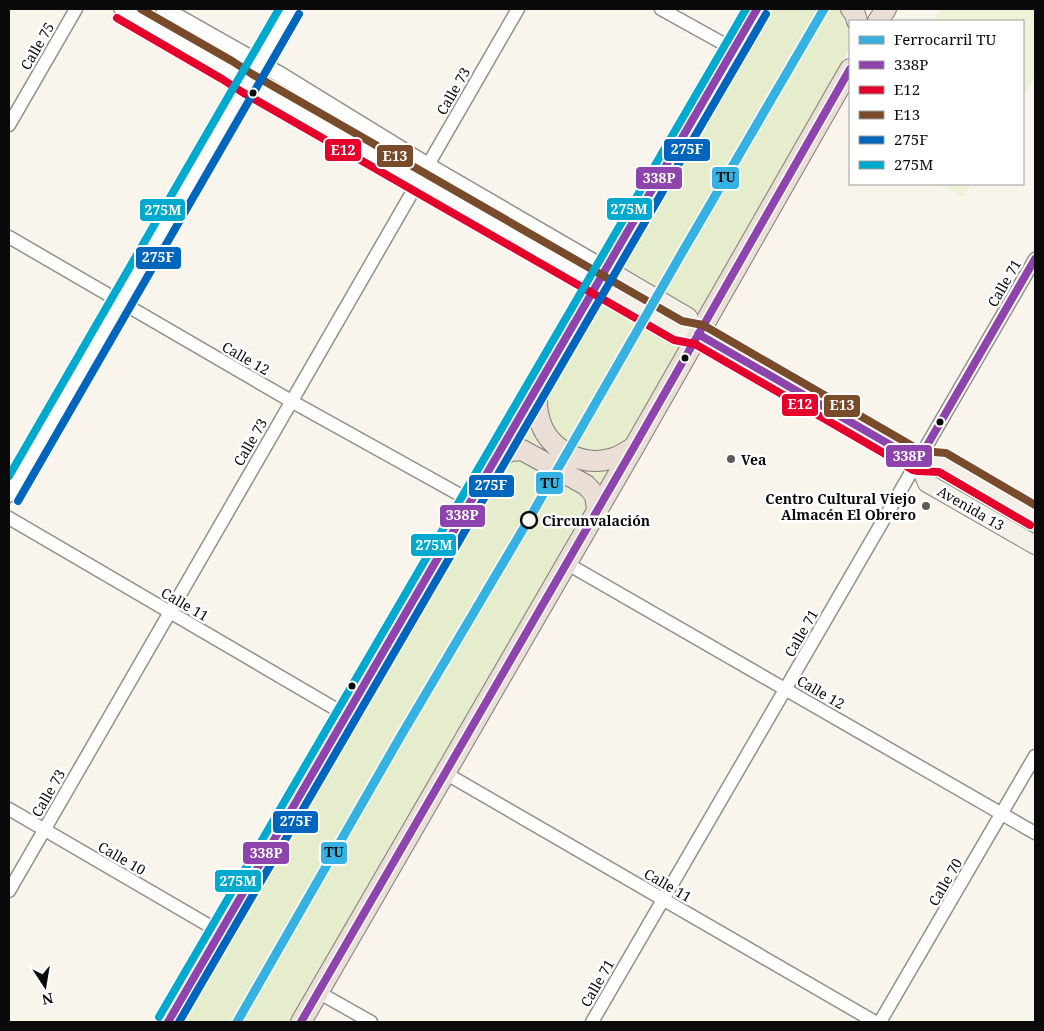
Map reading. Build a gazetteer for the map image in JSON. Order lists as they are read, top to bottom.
{
  "streets": {
    "main road": ["Avenida 13"],
    "street": [
      "Calle 75",
      "Calle 73",
      "Calle 71",
      "Calle 12",
      "Calle 11",
      "Calle 10",
      "Calle 70"
    ]
  },
  "crossings": [
    ["Calle 73", "Calle 12"],
    ["Calle 73", "Avenida 13"],
    ["Calle 73", "Calle 11"],
    ["Calle 73", "Calle 10"],
    ["Calle 71", "Calle 12"],
    ["Calle 71", "Avenida 13"],
    ["Calle 71", "Calle 11"],
    ["Calle 12", "Calle 70"]
  ],
  "places": ["Vea", "Centro Cultural Viejo Almacén El Obrero", "Circunvalación"],
  "lines": [
    "rail line TU",
    "transit line 338P",
    "transit line E13",
    "transit line 275M",
    "transit line 275F",
    "transit line E12"
  ],
  "legend": [
    "Ferrocarril TU",
    "338P",
    "E12",
    "E13",
    "275F",
    "275M"
  ],
  "north": "bottom"
}
